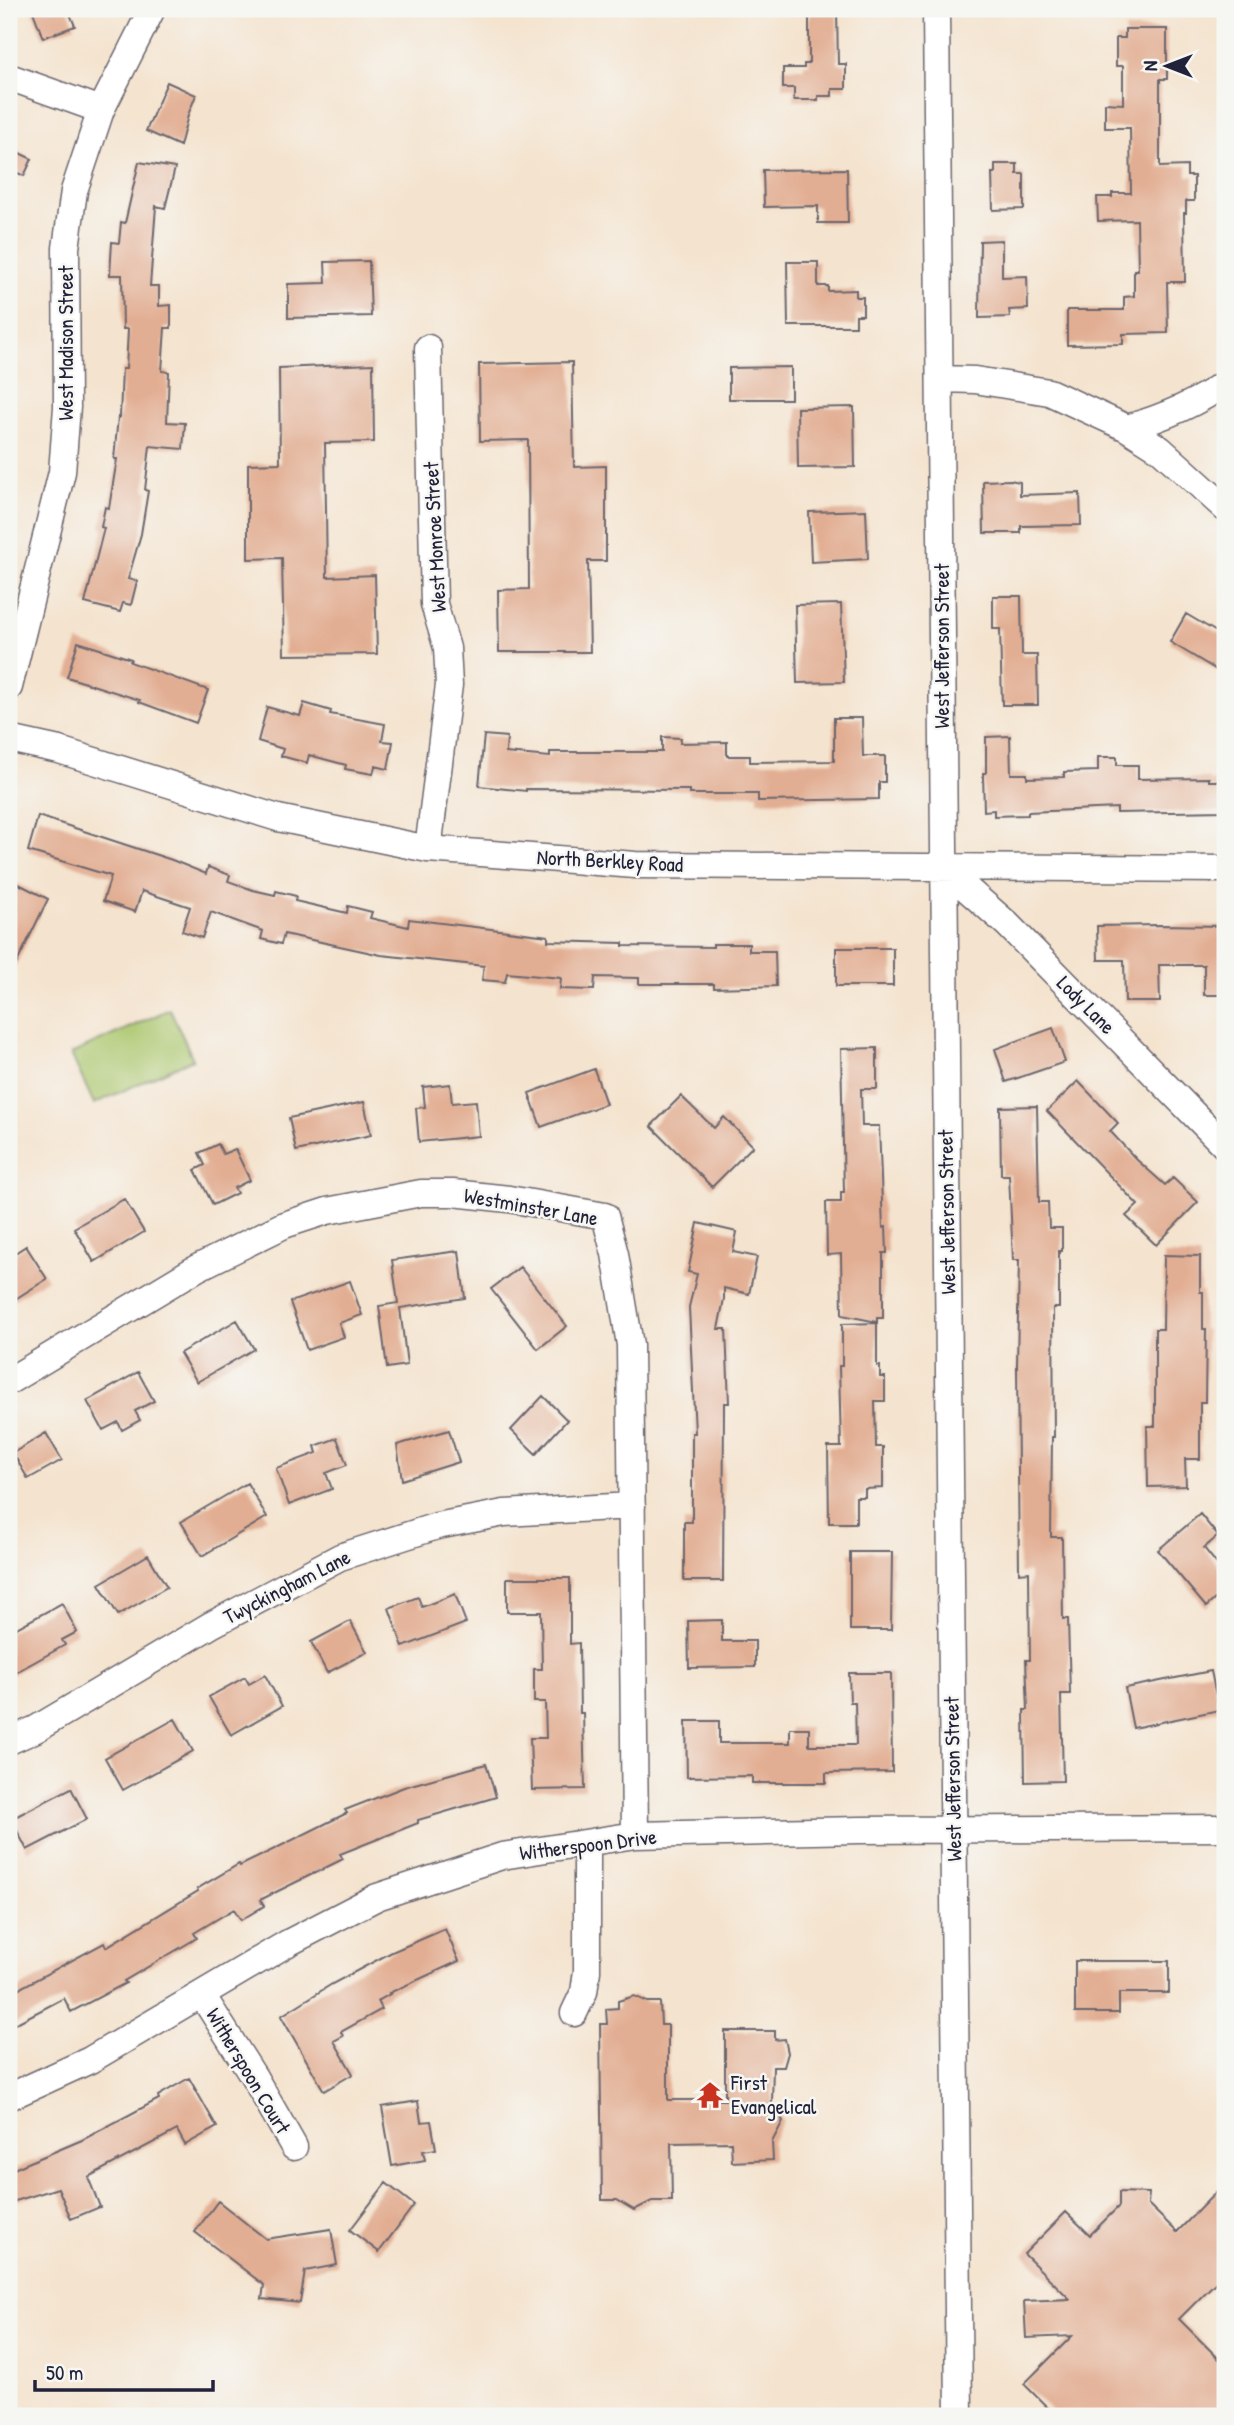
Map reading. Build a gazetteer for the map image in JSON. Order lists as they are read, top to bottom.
{
  "streets": {
    "street": [
      "West Madison Street",
      "West Monroe Street",
      "West Jefferson Street",
      "North Berkley Road",
      "Lody Lane",
      "Westminster Lane",
      "Twyckingham Lane",
      "Witherspoon Drive",
      "Witherspoon Court"
    ]
  },
  "crossings": [
    ["West Monroe Street", "North Berkley Road"],
    ["West Jefferson Street", "North Berkley Road"],
    ["West Jefferson Street", "Lody Lane"],
    ["West Jefferson Street", "Witherspoon Drive"],
    ["North Berkley Road", "Lody Lane"],
    ["Westminster Lane", "Twyckingham Lane"],
    ["Westminster Lane", "Witherspoon Drive"],
    ["Witherspoon Drive", "Witherspoon Court"]
  ],
  "places": {
    "temple": ["First Evangelical"]
  },
  "scale_bar": "50 m",
  "north": "left"
}
